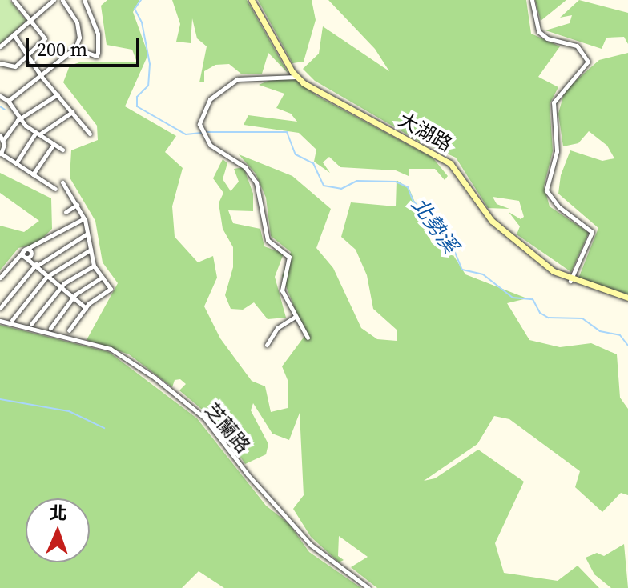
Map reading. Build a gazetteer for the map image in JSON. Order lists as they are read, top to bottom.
{
  "streets": {
    "street": ["大湖路", "芝蘭路"]
  },
  "water": ["北勢溪"],
  "scale_bar": "200 m",
  "north": "top"
}
